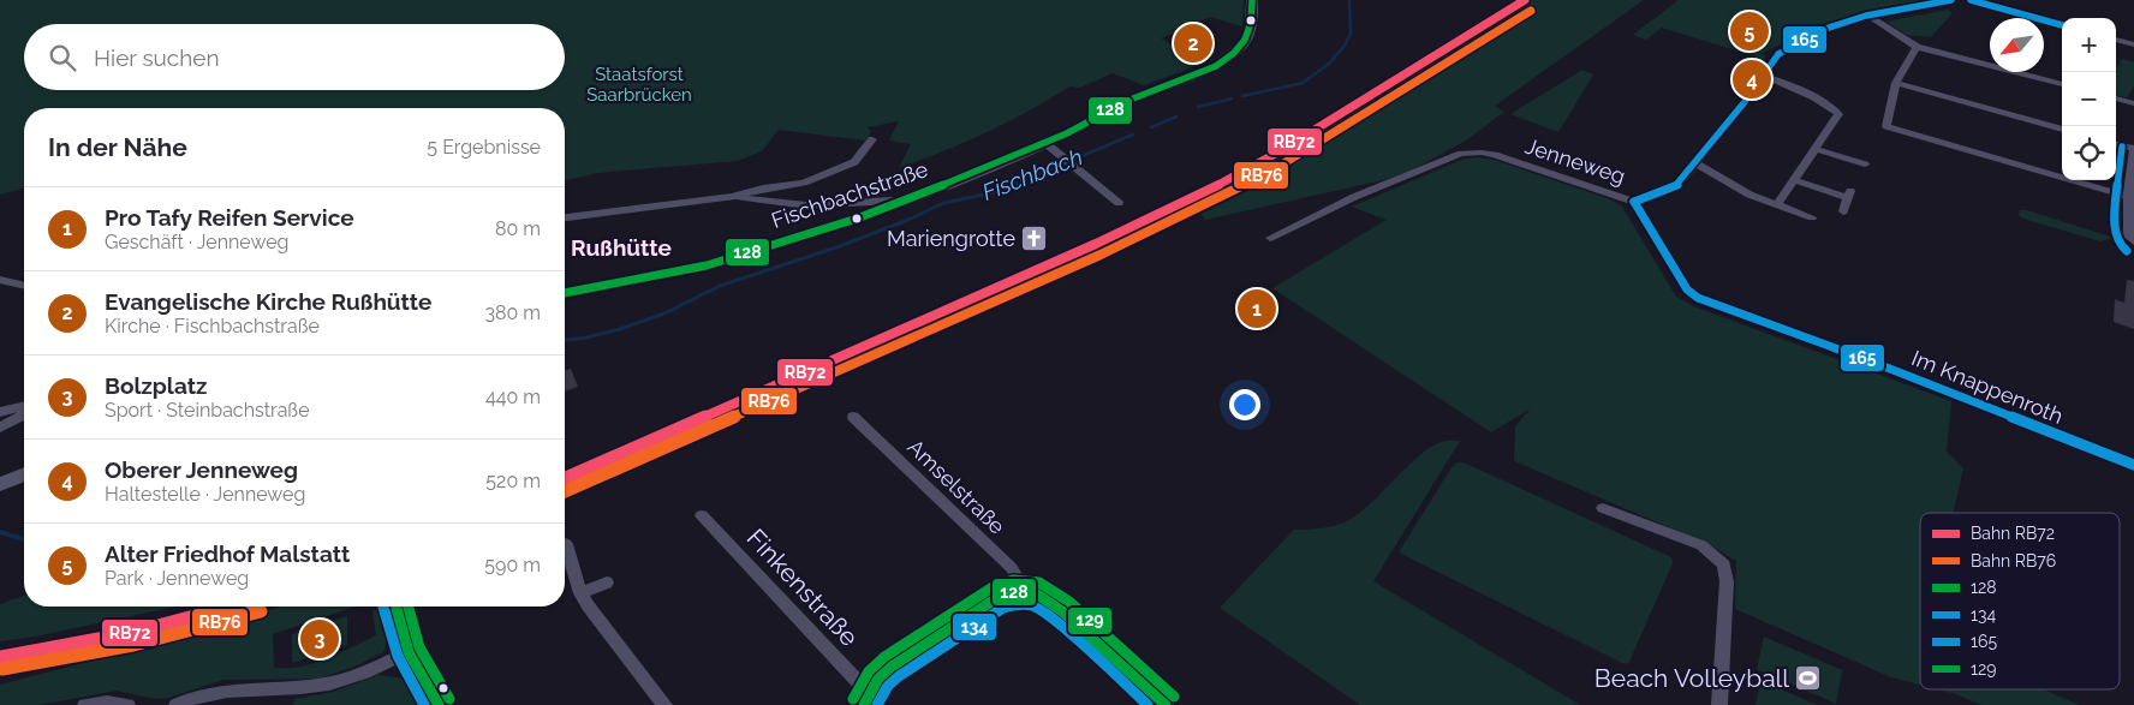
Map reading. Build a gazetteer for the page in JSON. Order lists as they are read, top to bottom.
{
  "streets": {
    "main road": ["Fischbachstraße"],
    "street": [
      "Jenneweg",
      "Im Knappenroth",
      "Amselstraße",
      "Finkenstraße"
    ]
  },
  "crossings": [
    ["Jenneweg", "Im Knappenroth"]
  ],
  "districts": ["Rußhütte"],
  "water": ["Fischbach"],
  "parks": ["Staatsforst Saarbrücken"],
  "places": {
    "church": ["Mariengrotte"],
    "sports": ["Beach Volleyball"]
  },
  "lines": [
    "rail line RB72",
    "transit line 128",
    "transit line 165",
    "rail line RB76",
    "transit line 134",
    "transit line 129"
  ],
  "legend": [
    "Bahn RB72",
    "Bahn RB76",
    "128",
    "134",
    "165",
    "129"
  ],
  "north": "bottom left",
  "page": {
    "pins": [
      "5",
      "2",
      "4",
      "1",
      "3"
    ],
    "map_buttons": ["+", "−"],
    "search": "Hier suchen",
    "heading": ["In der Nähe", "5 Ergebnisse"],
    "list": [
      {
        "mark": "1",
        "name": "Pro Tafy Reifen Service",
        "note": "Geschäft · Jenneweg",
        "value": "80 m"
      },
      {
        "mark": "2",
        "name": "Evangelische Kirche Rußhütte",
        "note": "Kirche · Fischbachstraße",
        "value": "380 m"
      },
      {
        "mark": "3",
        "name": "Bolzplatz",
        "note": "Sport · Steinbachstraße",
        "value": "440 m"
      },
      {
        "mark": "4",
        "name": "Oberer Jenneweg",
        "note": "Haltestelle · Jenneweg",
        "value": "520 m"
      },
      {
        "mark": "5",
        "name": "Alter Friedhof Malstatt",
        "note": "Park · Jenneweg",
        "value": "590 m"
      }
    ]
  }
}
